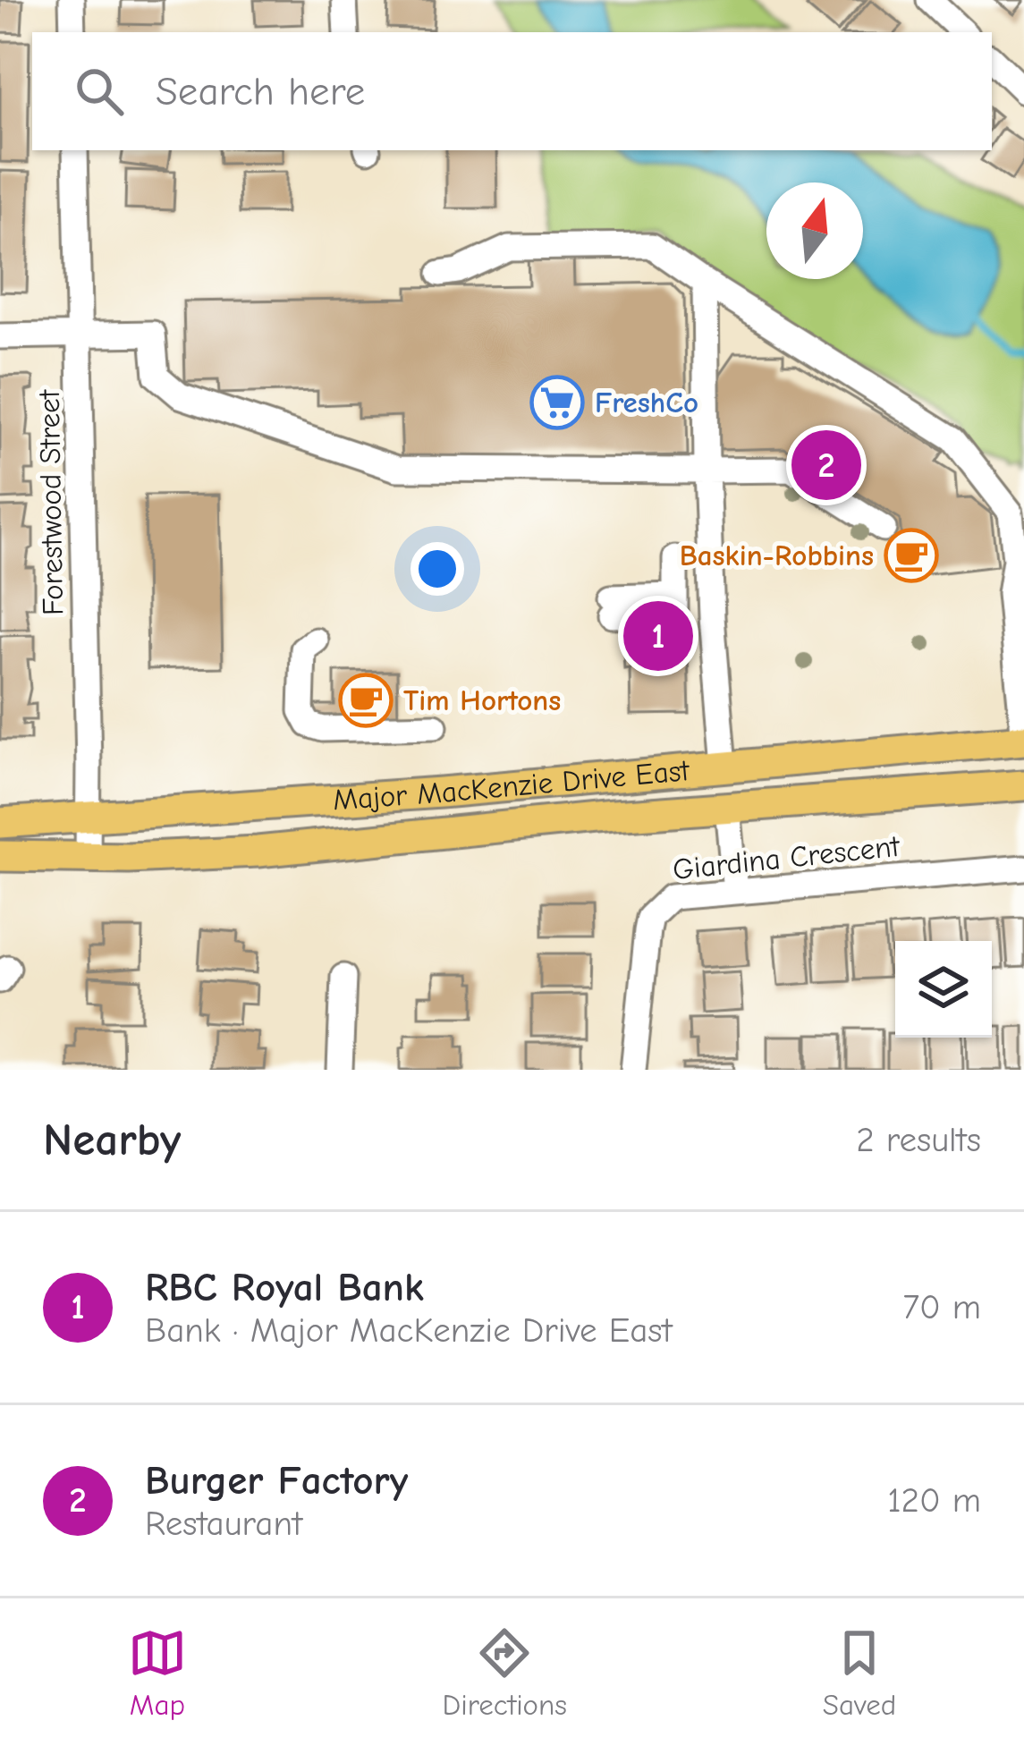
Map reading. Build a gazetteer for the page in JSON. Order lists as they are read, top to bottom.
{
  "streets": {
    "main road": ["Major MacKenzie Drive East"],
    "street": ["Forestwood Street", "Giardina Crescent"]
  },
  "crossings": [
    ["Forestwood Street", "Major MacKenzie Drive East"]
  ],
  "places": {
    "supermarket": ["FreshCo"],
    "cafe": ["Baskin-Robbins", "Tim Hortons"]
  },
  "north": "top",
  "page": {
    "search": "Search here",
    "pins": ["2", "1"],
    "heading": ["Nearby", "2 results"],
    "list": [
      {
        "mark": "1",
        "name": "RBC Royal Bank",
        "note": "Bank · Major MacKenzie Drive East",
        "value": "70 m"
      },
      {
        "mark": "2",
        "name": "Burger Factory",
        "note": "Restaurant",
        "value": "120 m"
      }
    ],
    "nav": ["Map", "Directions", "Saved"]
  }
}
